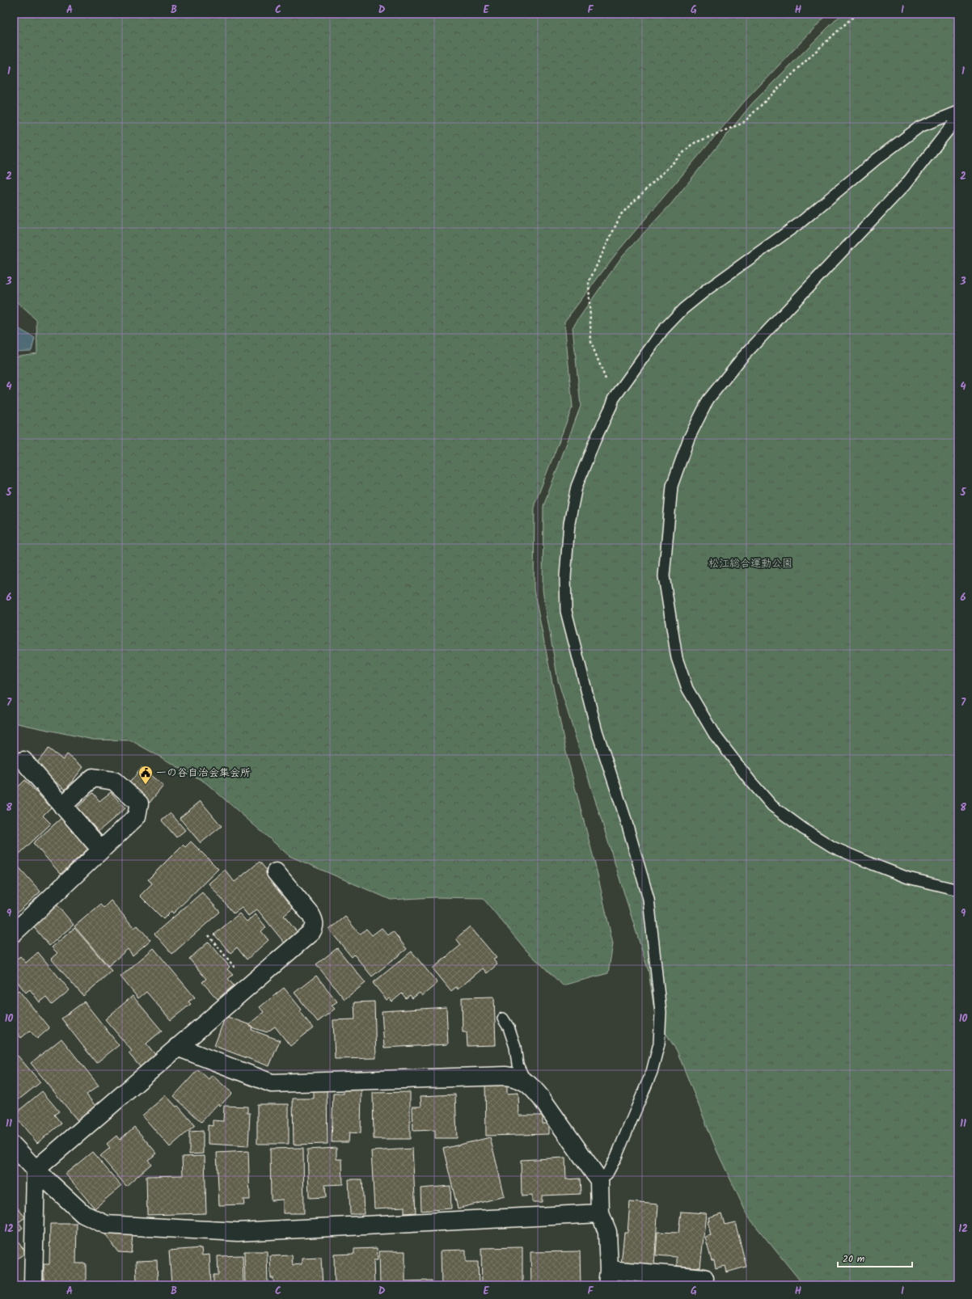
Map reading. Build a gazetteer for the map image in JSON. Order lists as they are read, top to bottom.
{
  "parks": ["松江総合運動公園"],
  "places": {
    "public building": ["一の谷自治会集会所"]
  },
  "scale_bar": "20 m",
  "grid": {
    "columns": [
      "A",
      "B",
      "C",
      "D",
      "E",
      "F",
      "G",
      "H",
      "I"
    ],
    "rows": [
      "1",
      "2",
      "3",
      "4",
      "5",
      "6",
      "7",
      "8",
      "9",
      "10",
      "11",
      "12"
    ]
  }
}
